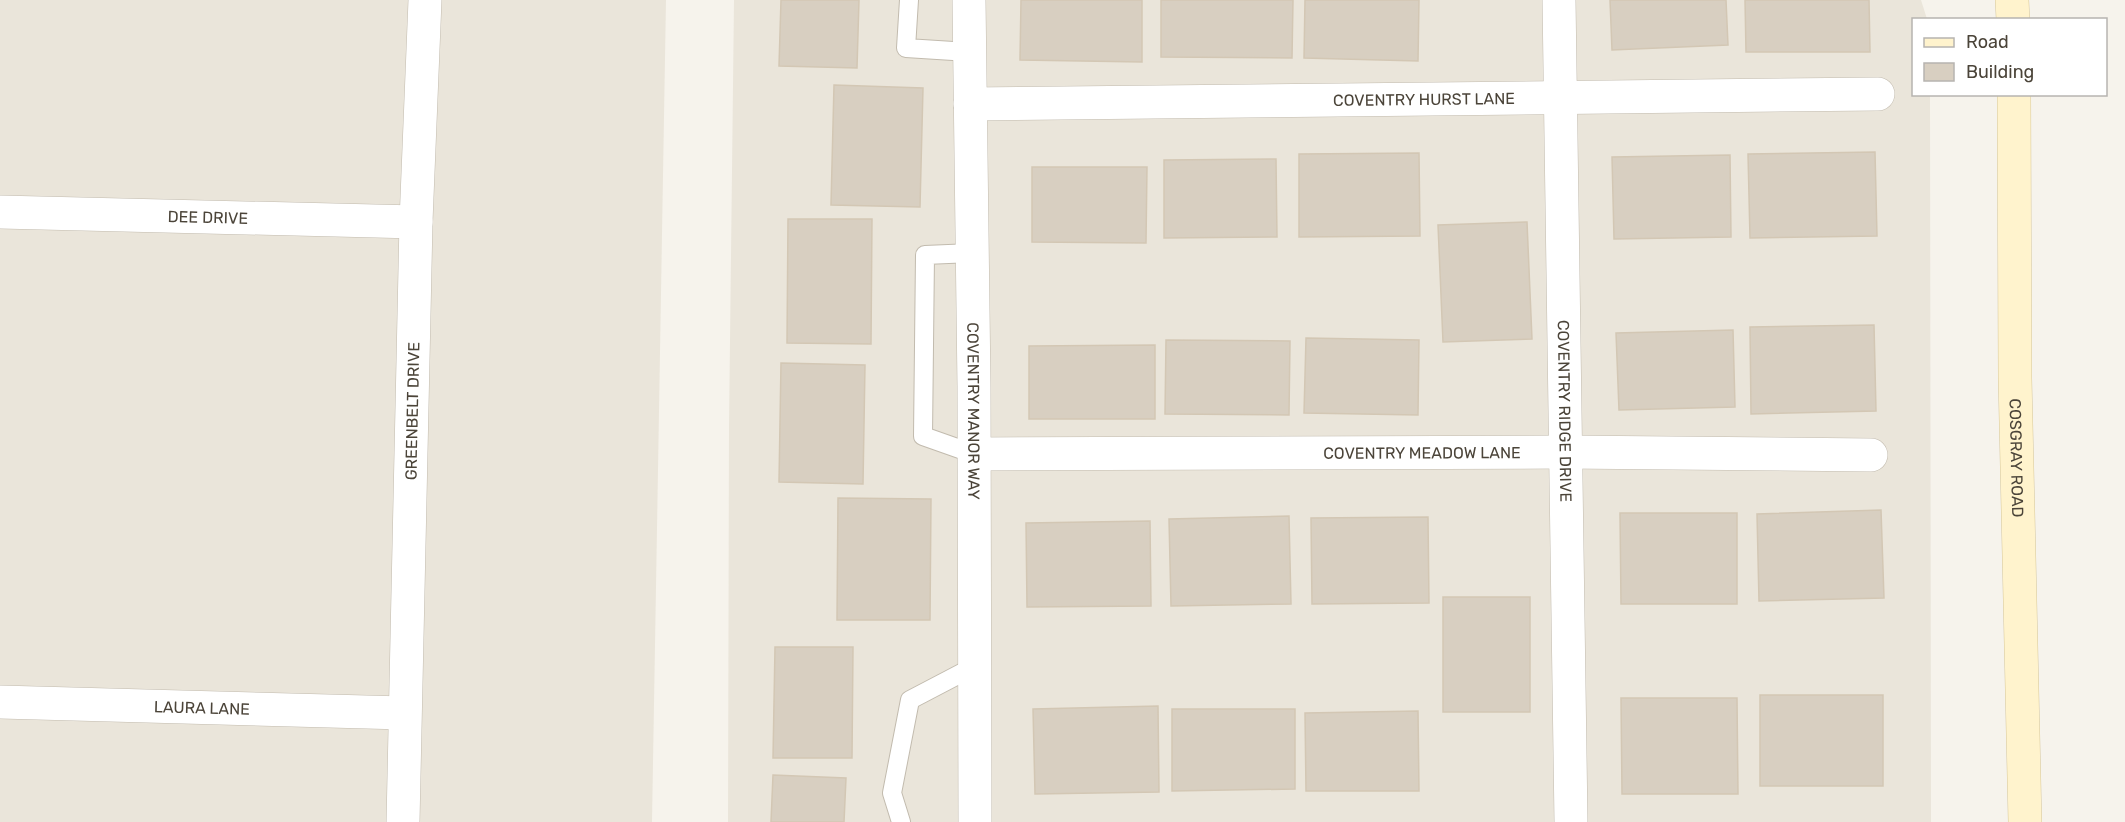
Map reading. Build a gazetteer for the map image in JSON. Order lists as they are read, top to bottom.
{
  "streets": {
    "main road": ["COSGRAY ROAD"],
    "street": [
      "COVENTRY HURST LANE",
      "DEE DRIVE",
      "GREENBELT DRIVE",
      "COVENTRY MANOR WAY",
      "COVENTRY RIDGE DRIVE",
      "COVENTRY MEADOW LANE",
      "LAURA LANE"
    ]
  },
  "crossings": [
    ["COVENTRY HURST LANE", "COVENTRY MANOR WAY"],
    ["COVENTRY HURST LANE", "COVENTRY RIDGE DRIVE"],
    ["DEE DRIVE", "GREENBELT DRIVE"],
    ["GREENBELT DRIVE", "LAURA LANE"],
    ["COVENTRY MANOR WAY", "COVENTRY MEADOW LANE"],
    ["COVENTRY RIDGE DRIVE", "COVENTRY MEADOW LANE"]
  ],
  "legend": ["Road", "Building"]
}
